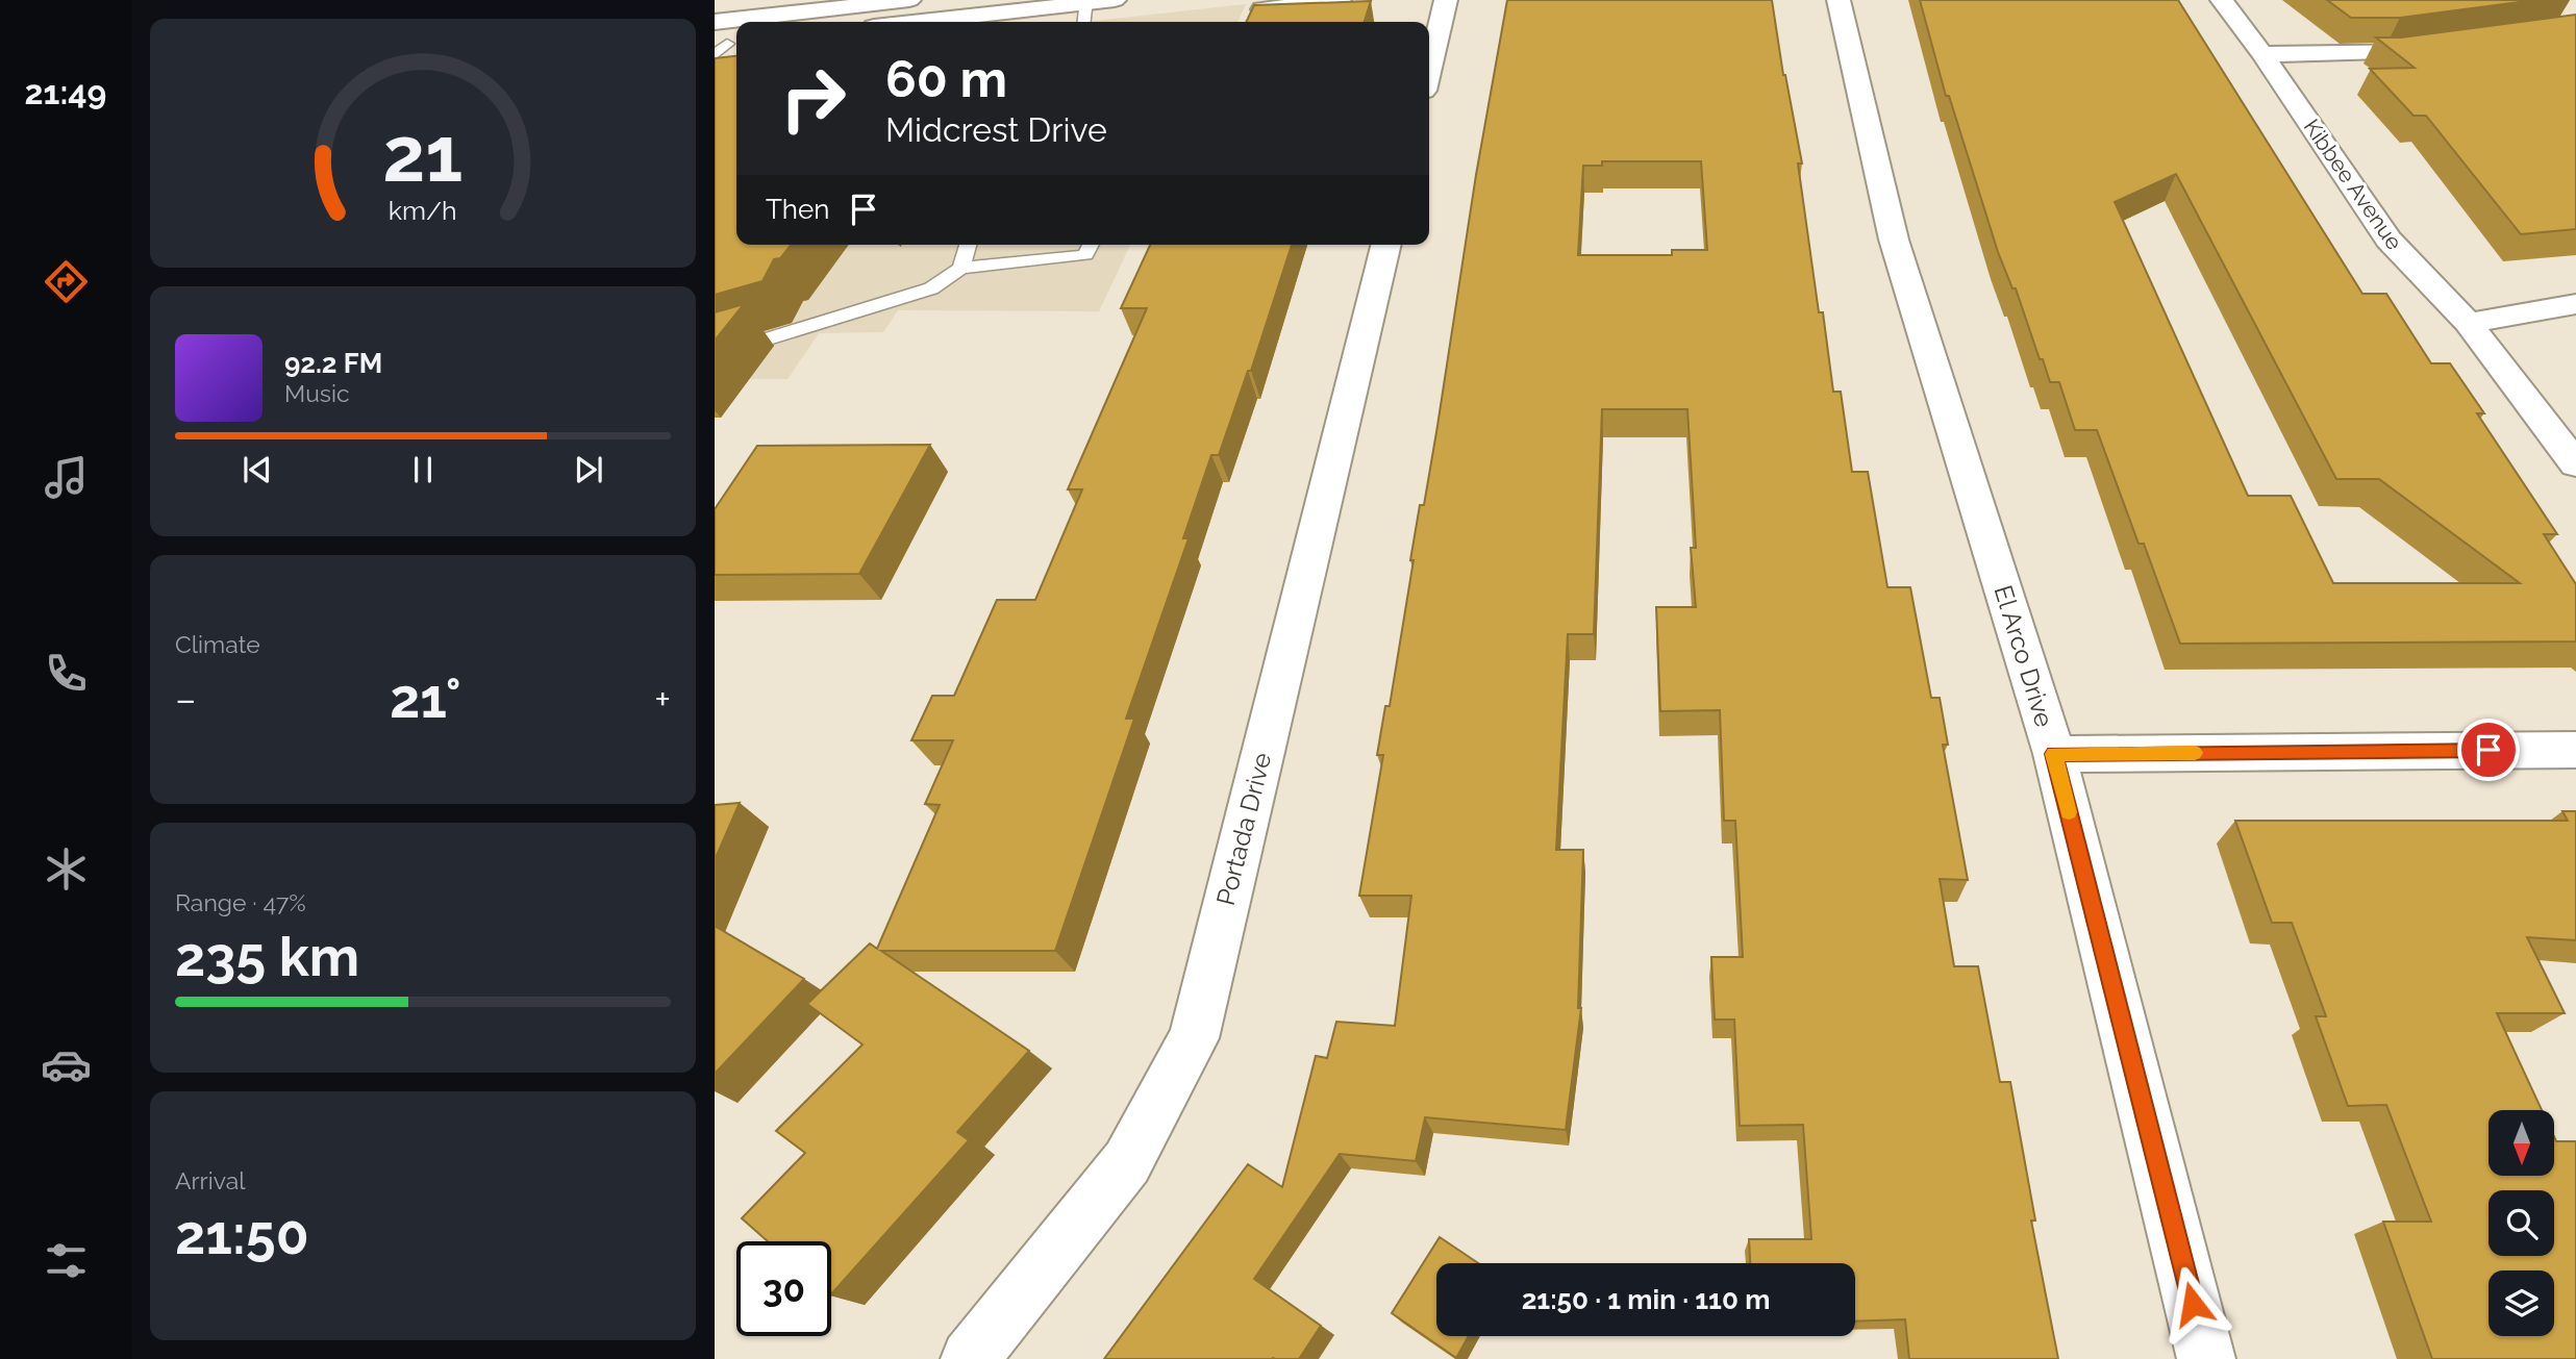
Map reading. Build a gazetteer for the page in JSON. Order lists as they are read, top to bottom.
{
  "streets": {
    "street": ["Kibbee Avenue", "El Arco Drive", "Portada Drive"]
  },
  "north": "bottom",
  "page": {
    "tabs": "21:49",
    "turn": ["60 m", "Midcrest Drive"],
    "then": "Then",
    "song": ["92.2 FM", "Music"],
    "tile": [
      "Climate",
      ["Range · 47%", "235 km"],
      ["Arrival", "21:50"]
    ],
    "heat": ["−", "21°", "+"],
    "limit": "30",
    "trip": "21:50 · 1 min · 110 m",
    "gauge": ["21", "km/h"]
  }
}
